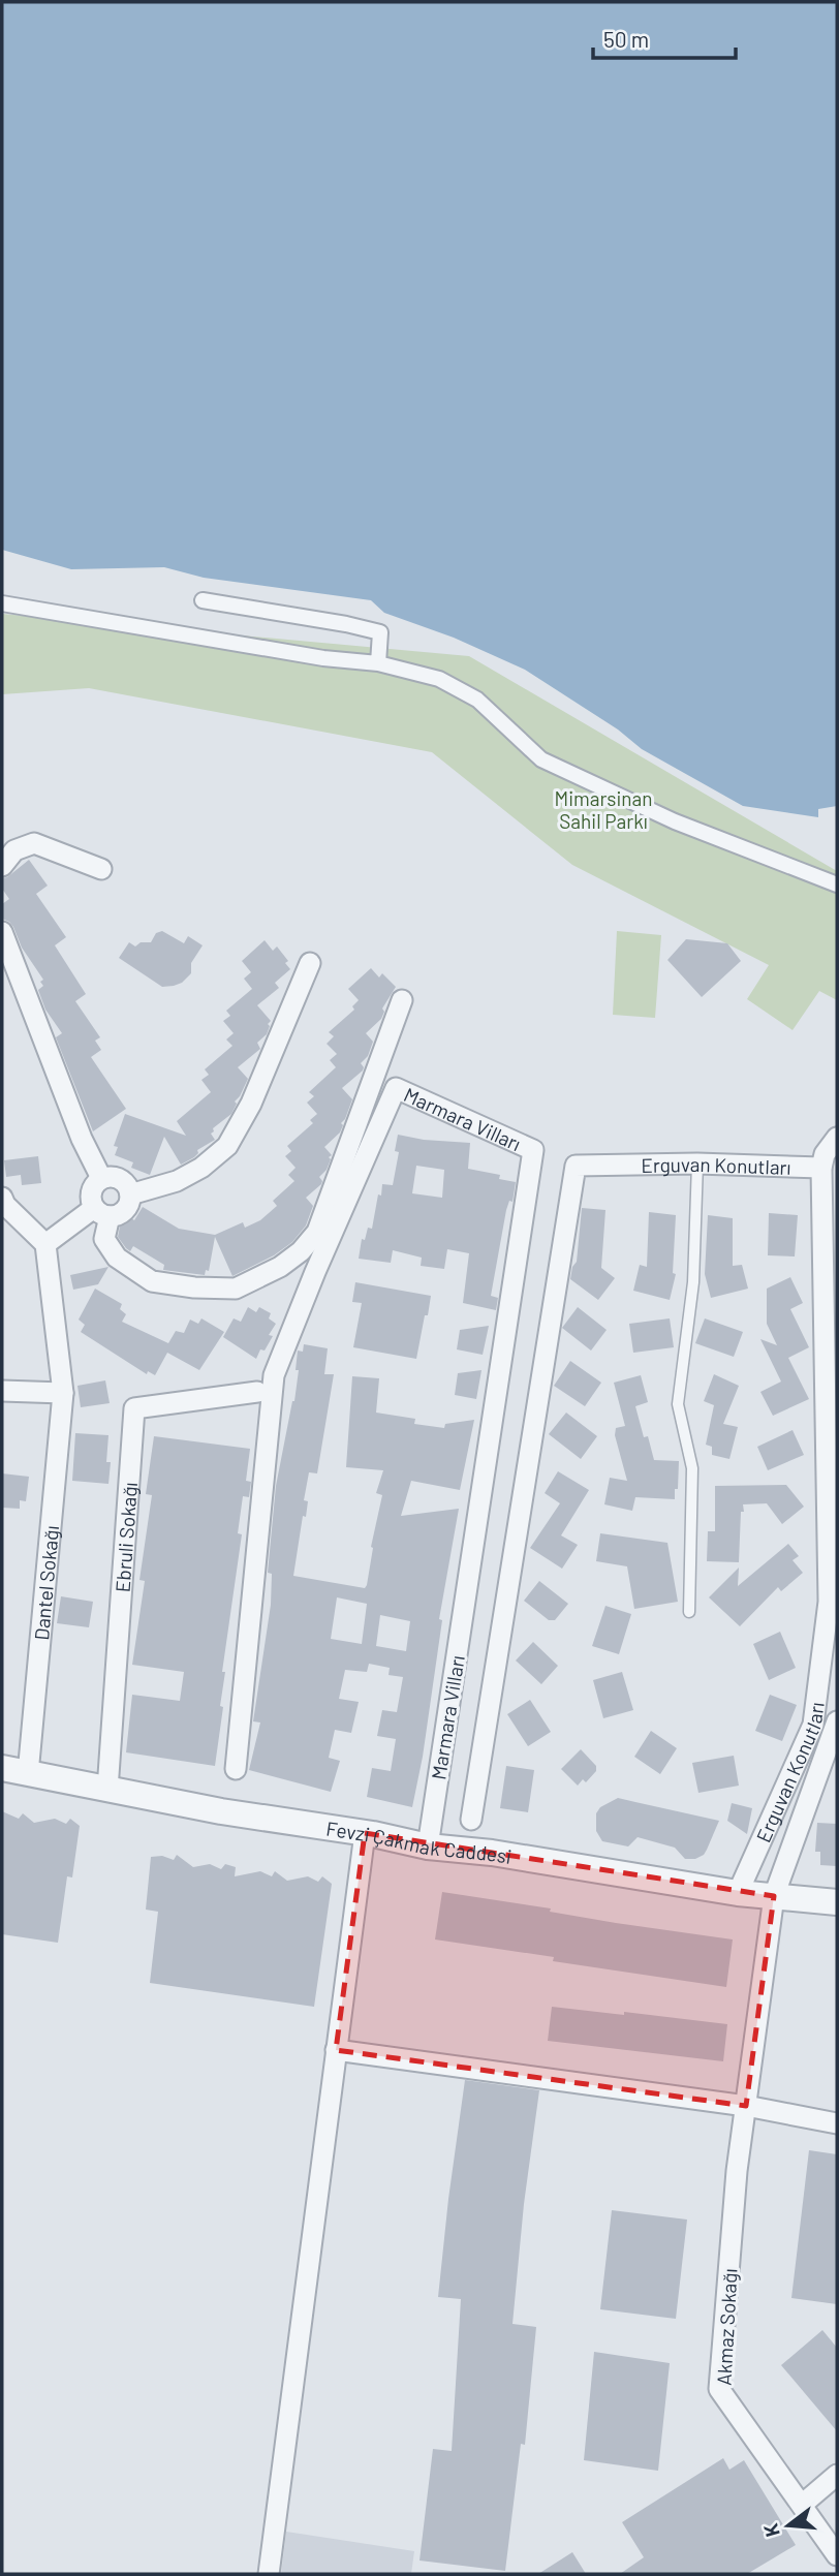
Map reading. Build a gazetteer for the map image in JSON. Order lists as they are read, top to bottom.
{
  "streets": {
    "street": [
      "Marmara Vilları",
      "Erguvan Konutları",
      "Ebruli Sokağı",
      "Dantel Sokağı",
      "Fevzi Çakmak Caddesi",
      "Akmaz Sokağı"
    ]
  },
  "crossings": [
    ["Marmara Vilları", "Fevzi Çakmak Caddesi"],
    ["Erguvan Konutları", "Fevzi Çakmak Caddesi"],
    ["Ebruli Sokağı", "Fevzi Çakmak Caddesi"],
    ["Dantel Sokağı", "Fevzi Çakmak Caddesi"],
    ["Fevzi Çakmak Caddesi", "Akmaz Sokağı"]
  ],
  "parks": ["Mimarsinan Sahil Parkı"],
  "scale_bar": "50 m",
  "north": "left"
}
